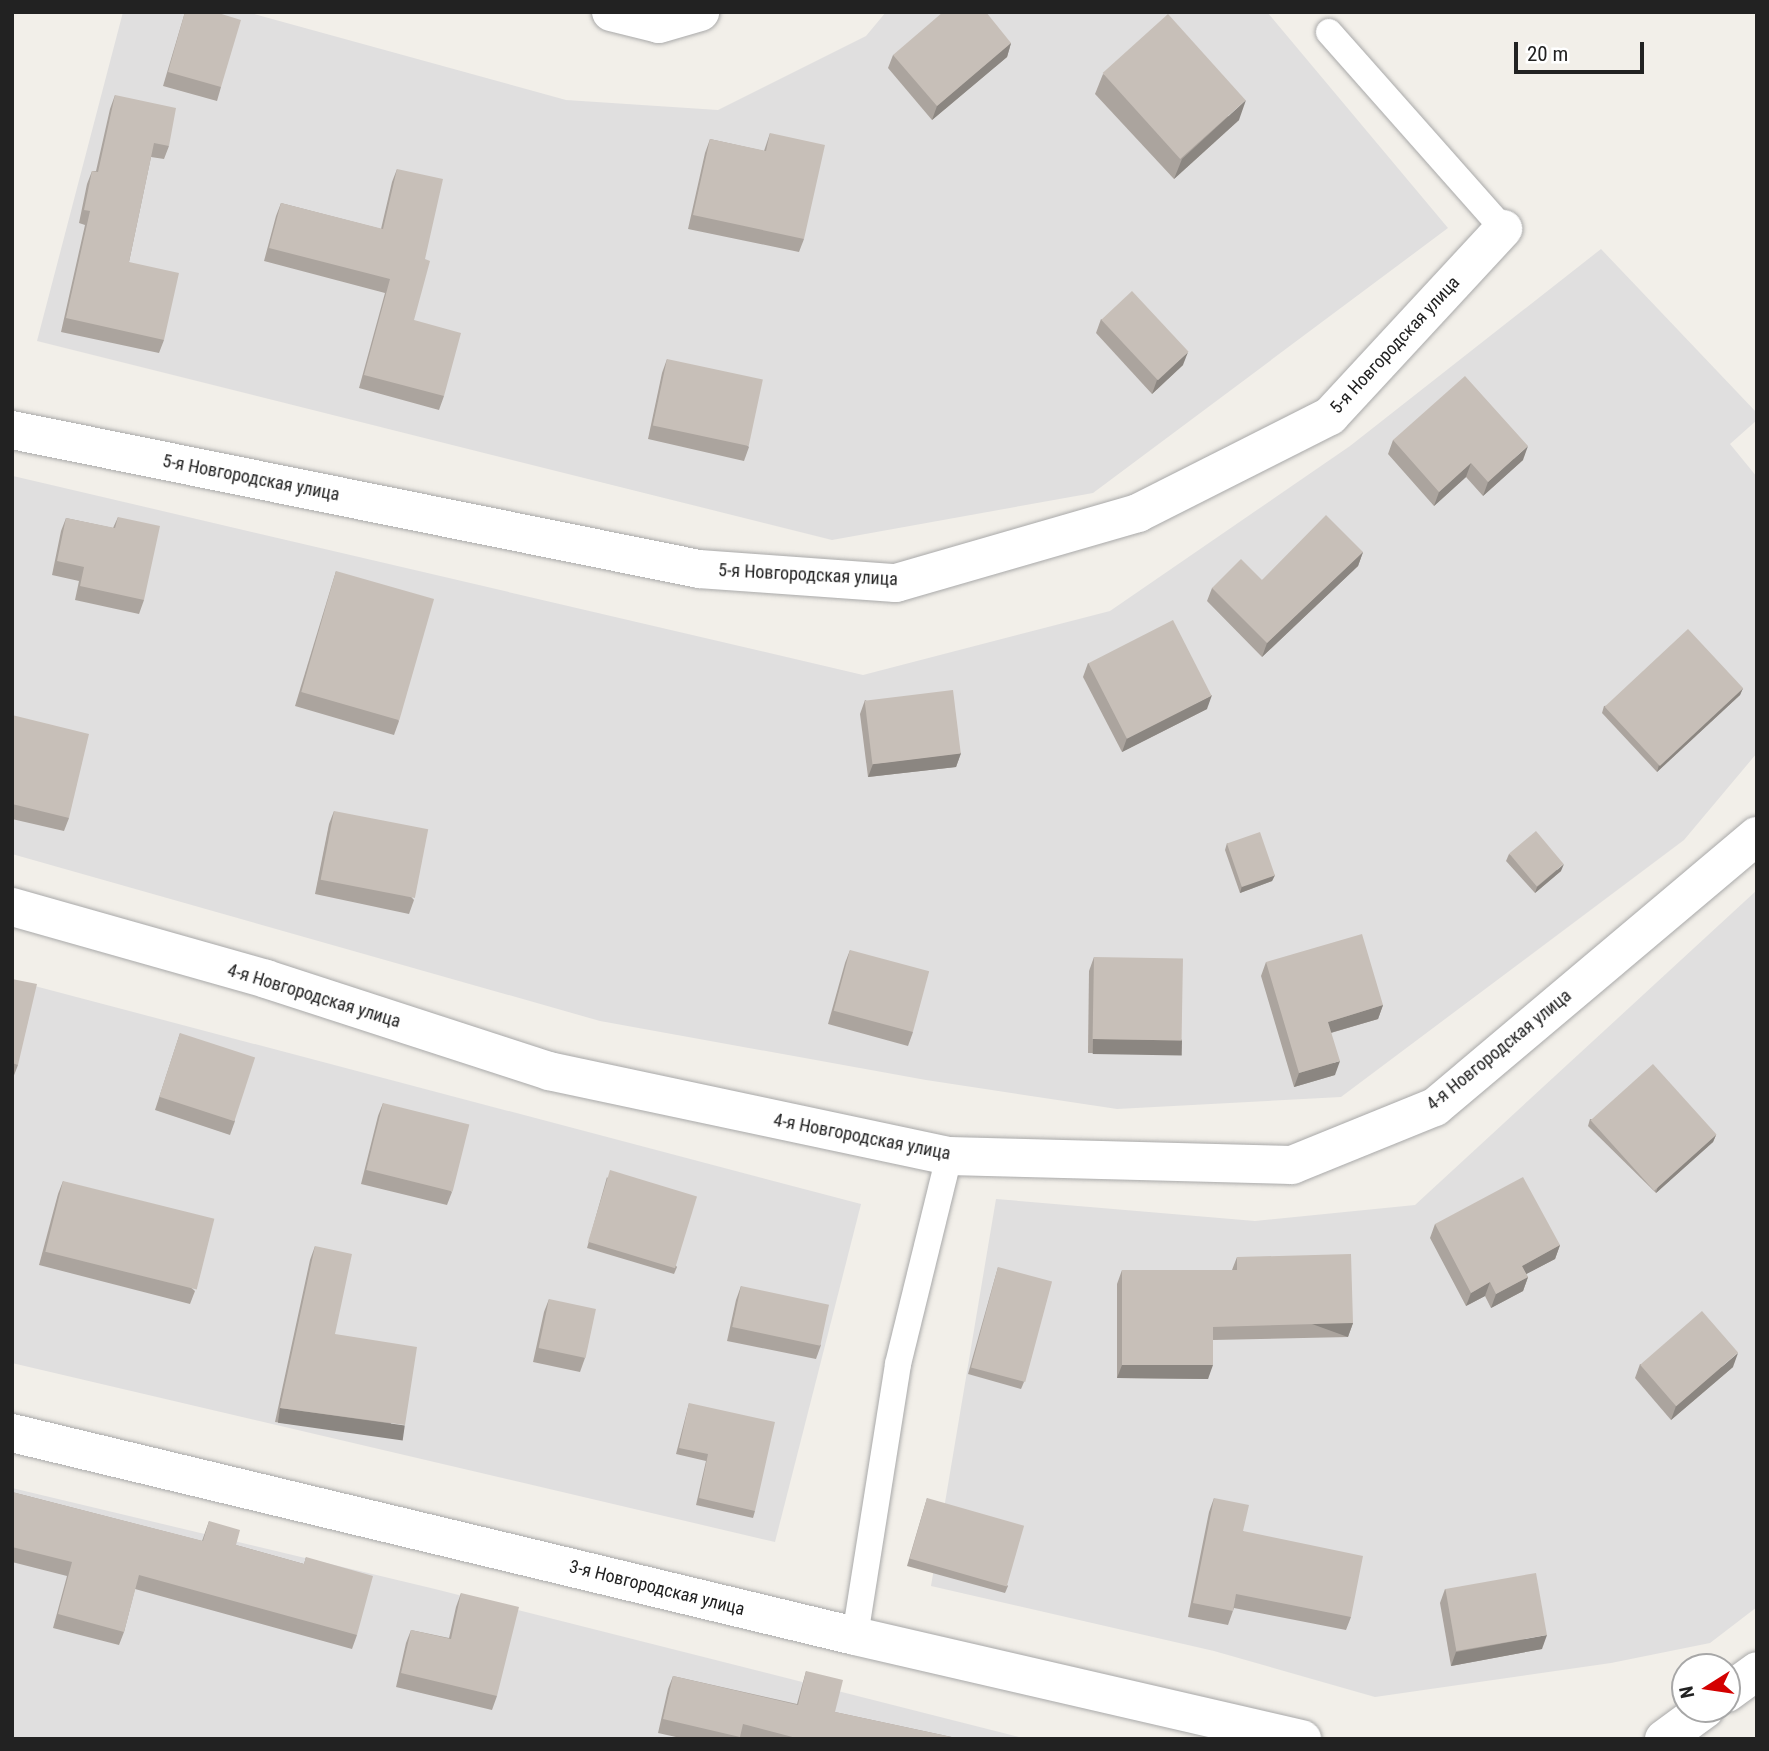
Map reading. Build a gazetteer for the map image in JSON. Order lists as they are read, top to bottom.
{
  "streets": {
    "street": ["5-я Новгородская улица", "4-я Новгородская улица", "3-я Новгородская улица"]
  },
  "scale_bar": "20 m",
  "north": "left"
}
